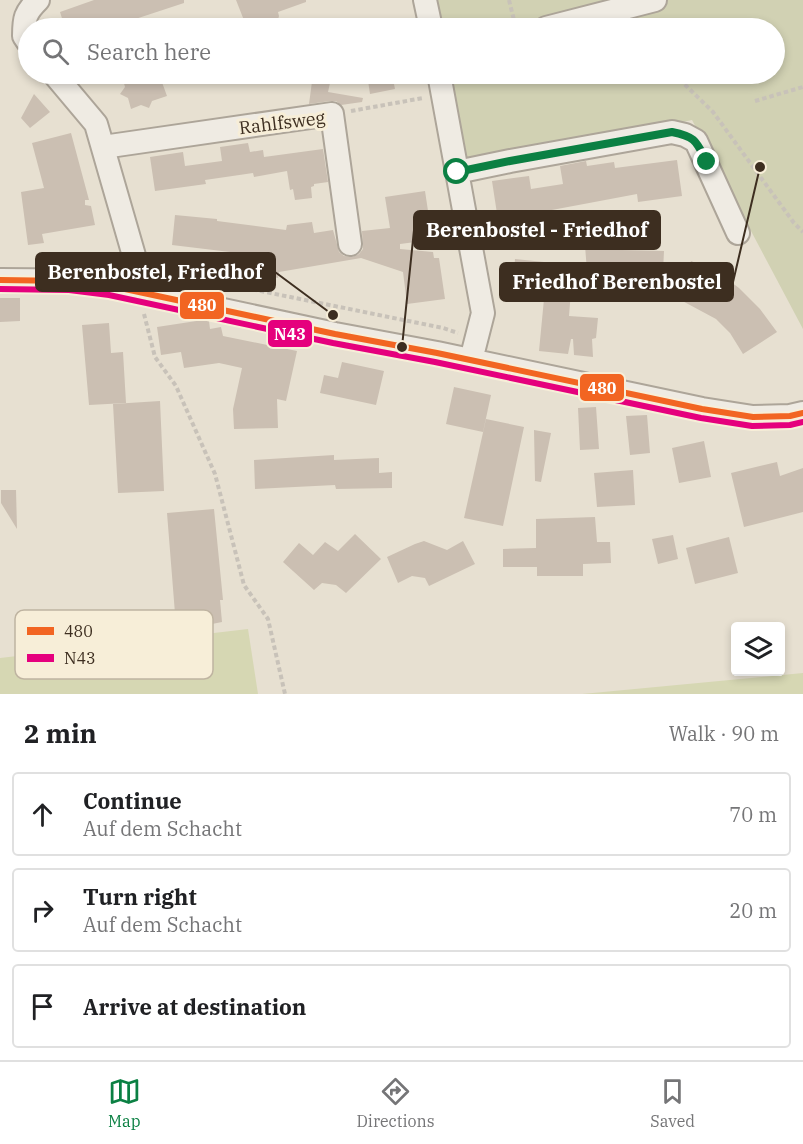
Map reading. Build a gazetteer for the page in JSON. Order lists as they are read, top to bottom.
{
  "streets": {
    "street": ["Rahlfsweg"]
  },
  "places": ["Friedhof Berenbostel", "Berenbostel, Friedhof", "Berenbostel - Friedhof"],
  "lines": ["transit line 480", "transit line N43"],
  "legend": ["480", "N43"],
  "page": {
    "search": "Search here",
    "heading": ["2 min", "Walk · 90 m"],
    "list": [
      ["Continue", "Auf dem Schacht", "70 m"],
      ["Turn right", "Auf dem Schacht", "20 m"],
      "Arrive at destination"
    ],
    "nav": ["Map", "Directions", "Saved"]
  }
}
